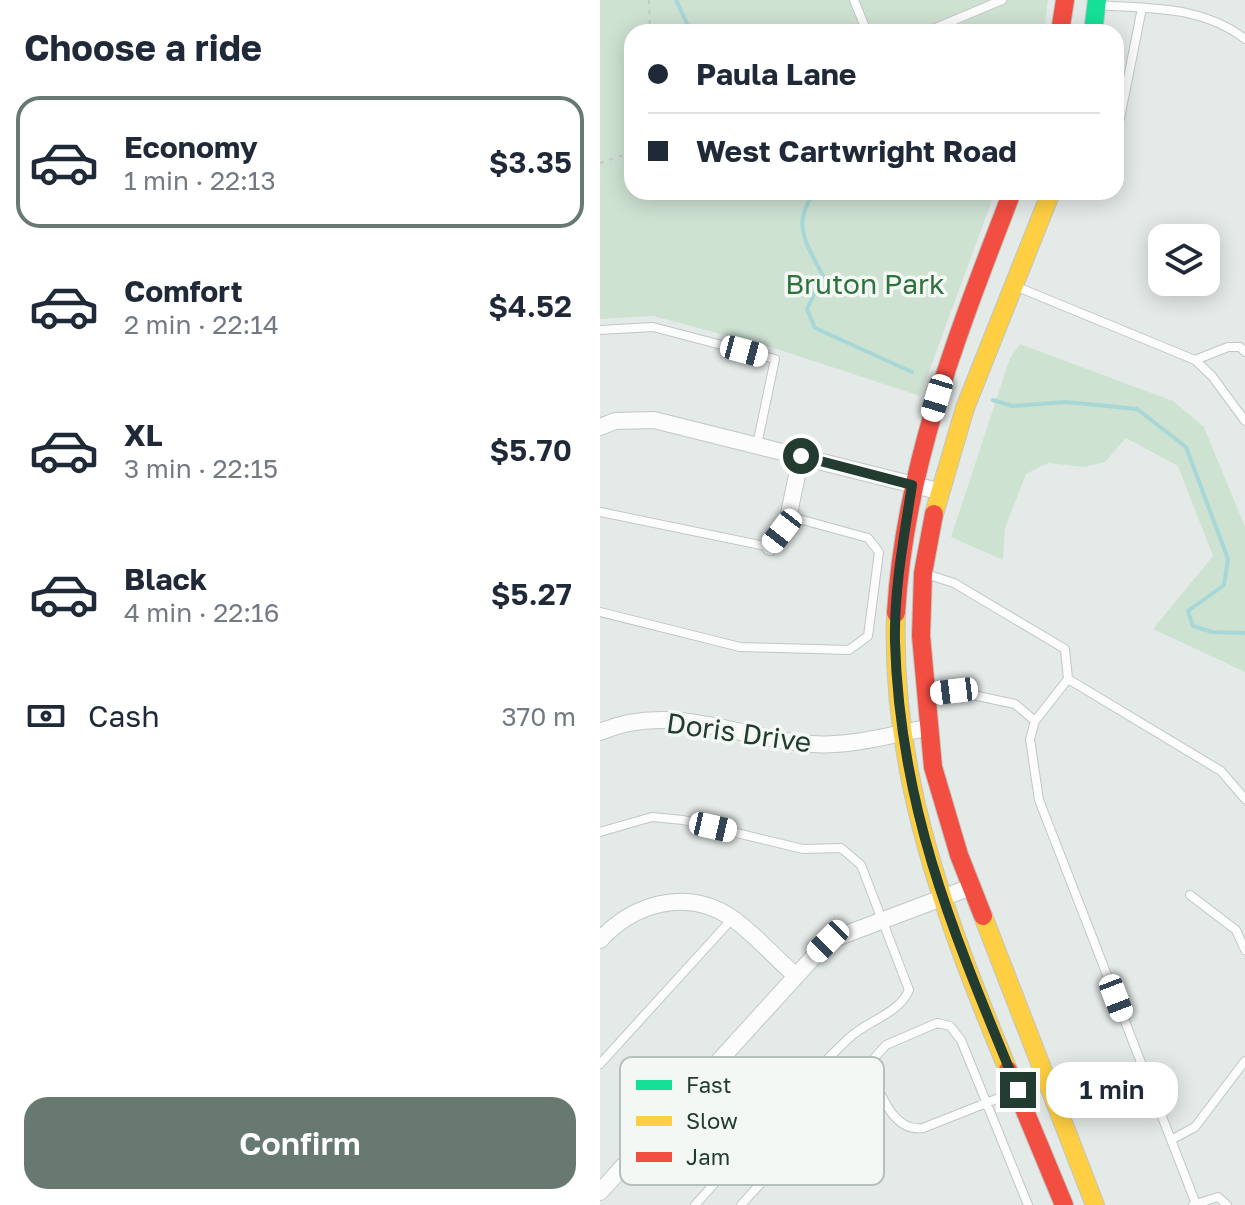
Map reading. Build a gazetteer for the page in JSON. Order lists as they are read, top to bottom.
{
  "streets": {
    "street": ["Doris Drive"]
  },
  "parks": ["Bruton Park"],
  "legend": ["Fast", "Slow", "Jam"],
  "page": {
    "heading": "Choose a ride",
    "banner": ["Paula Lane", "West Cartwright Road"],
    "list": [
      {
        "name": "Economy",
        "note": "1 min · 22:13",
        "value": "$3.35"
      },
      {
        "name": "Comfort",
        "note": "2 min · 22:14",
        "value": "$4.52"
      },
      {
        "name": "XL",
        "note": "3 min · 22:15",
        "value": "$5.70"
      },
      {
        "name": "Black",
        "note": "4 min · 22:16",
        "value": "$5.27"
      }
    ],
    "pay": ["Cash", "370 m"],
    "bubble": "1 min",
    "buttons": "Confirm"
  }
}
